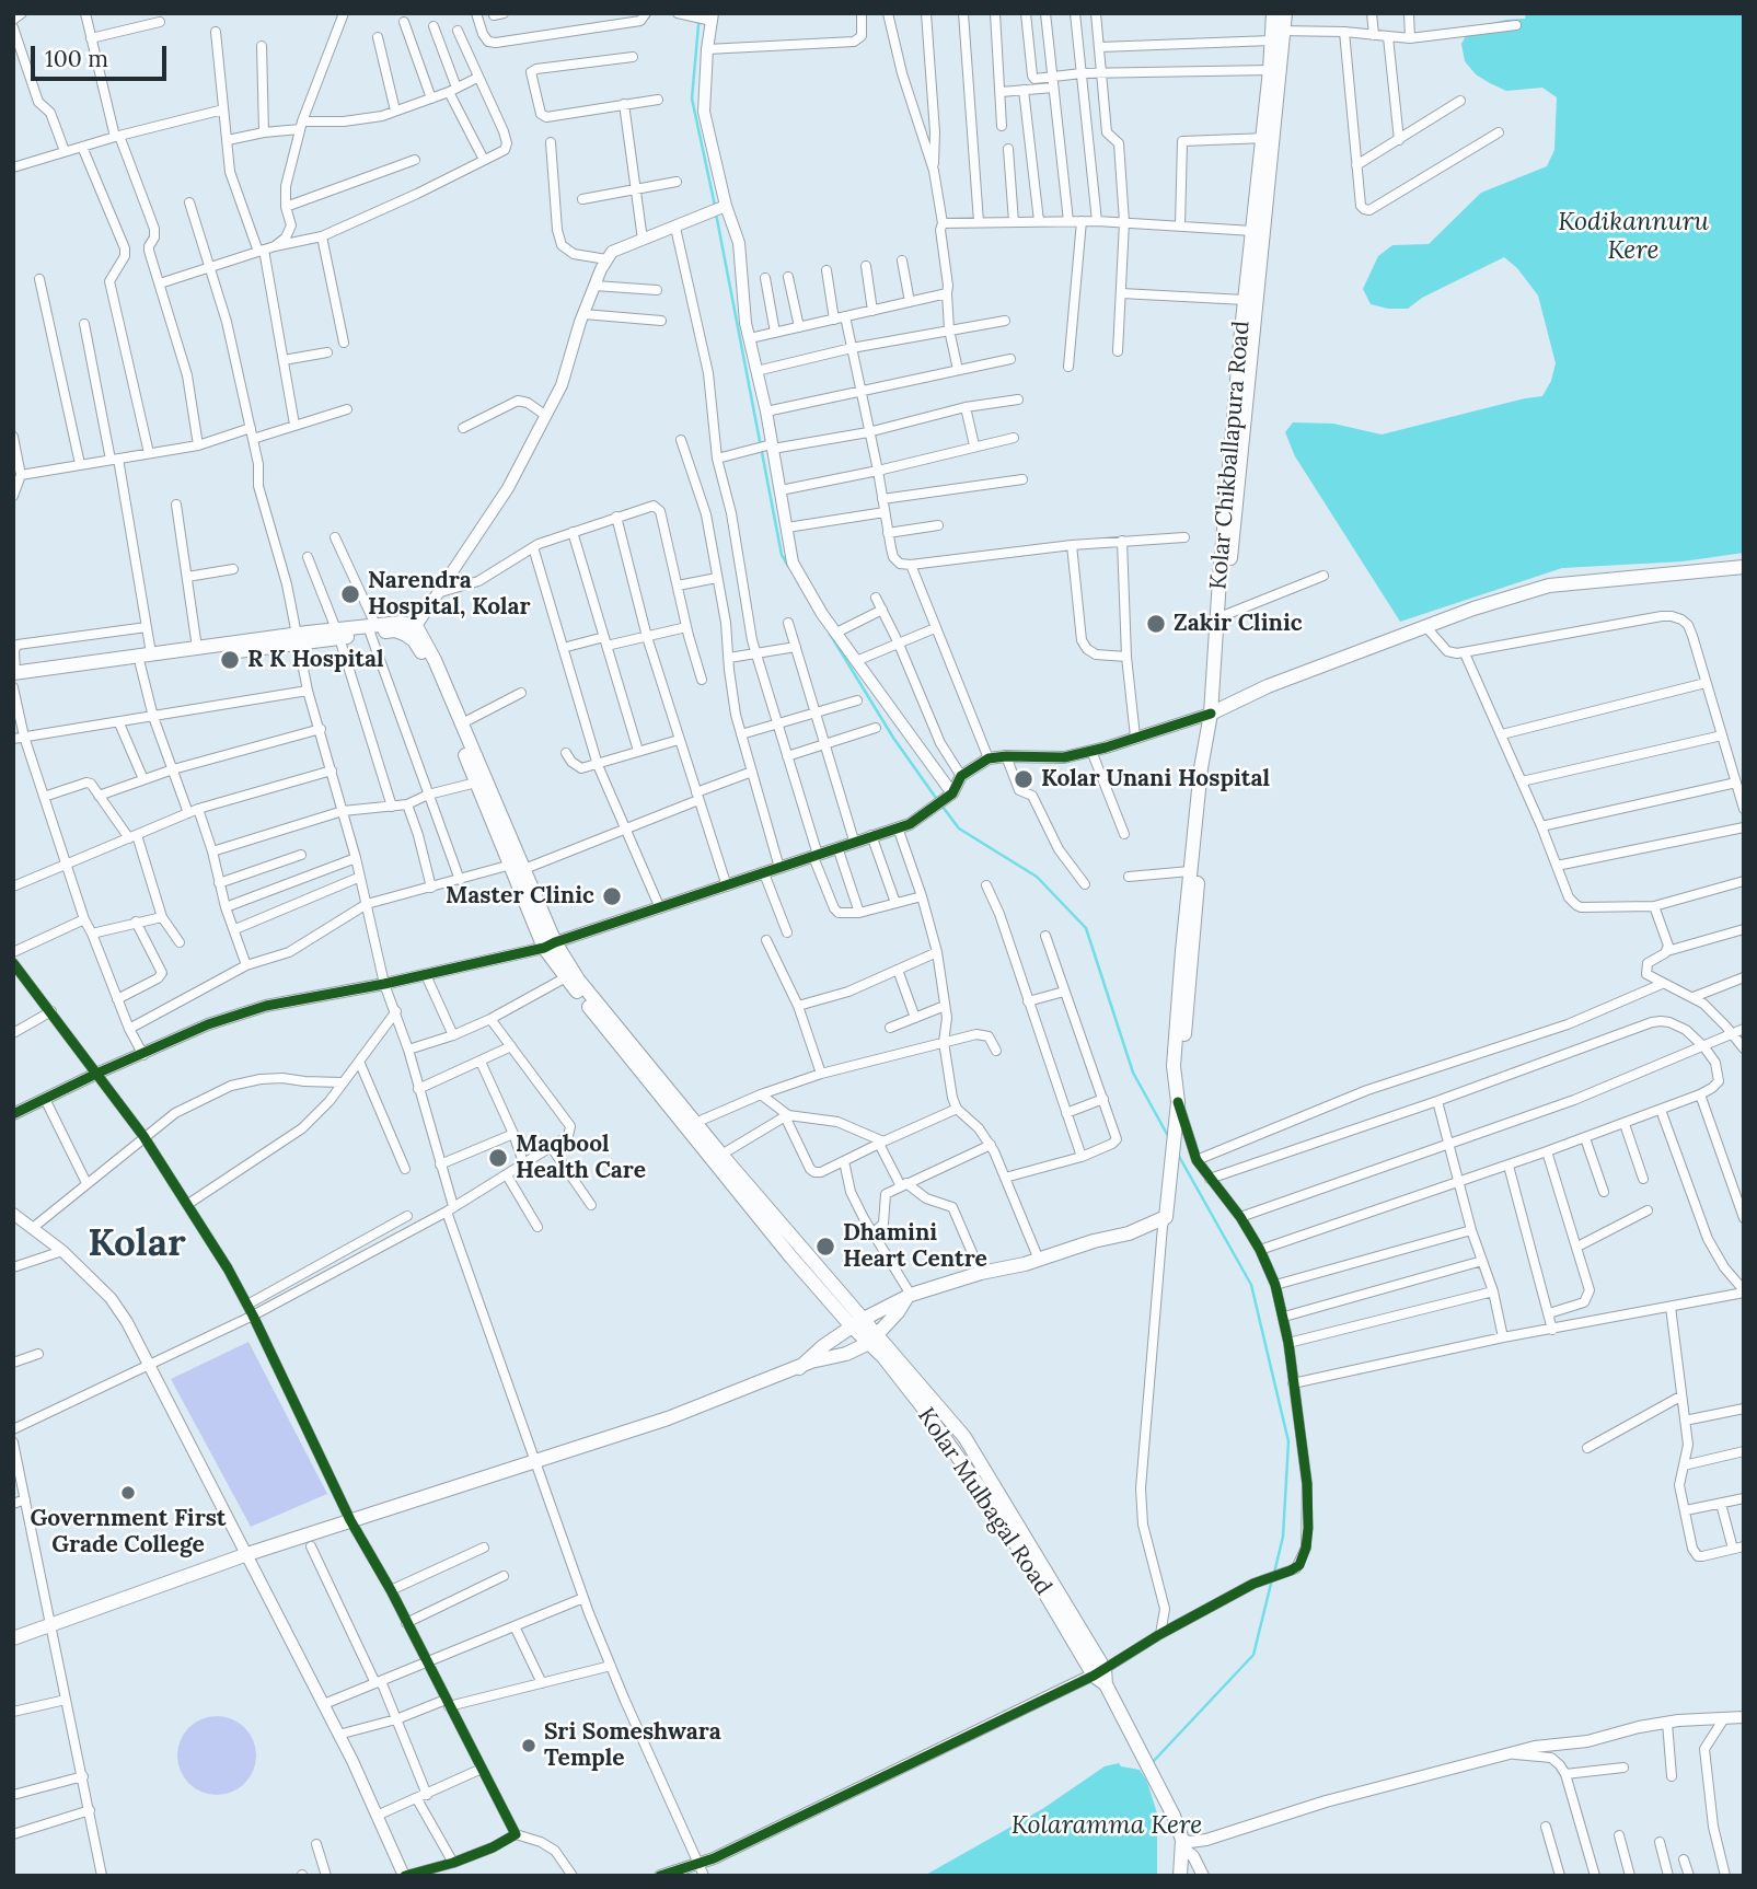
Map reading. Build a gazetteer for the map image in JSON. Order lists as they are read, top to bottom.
{
  "streets": {
    "main road": ["Kolar Chikballapura Road", "Kolar Mulbagal Road"]
  },
  "districts": ["Kolar"],
  "water": ["Kodikannuru Kere", "Kolaramma Kere"],
  "places": [
    "Narendra Hospital, Kolar",
    "Zakir Clinic",
    "R K Hospital",
    "Kolar Unani Hospital",
    "Master Clinic",
    "Maqbool Health Care",
    "Dhamini Heart Centre",
    "Government First Grade College",
    "Sri Someshwara Temple"
  ],
  "scale_bar": "100 m"
}
